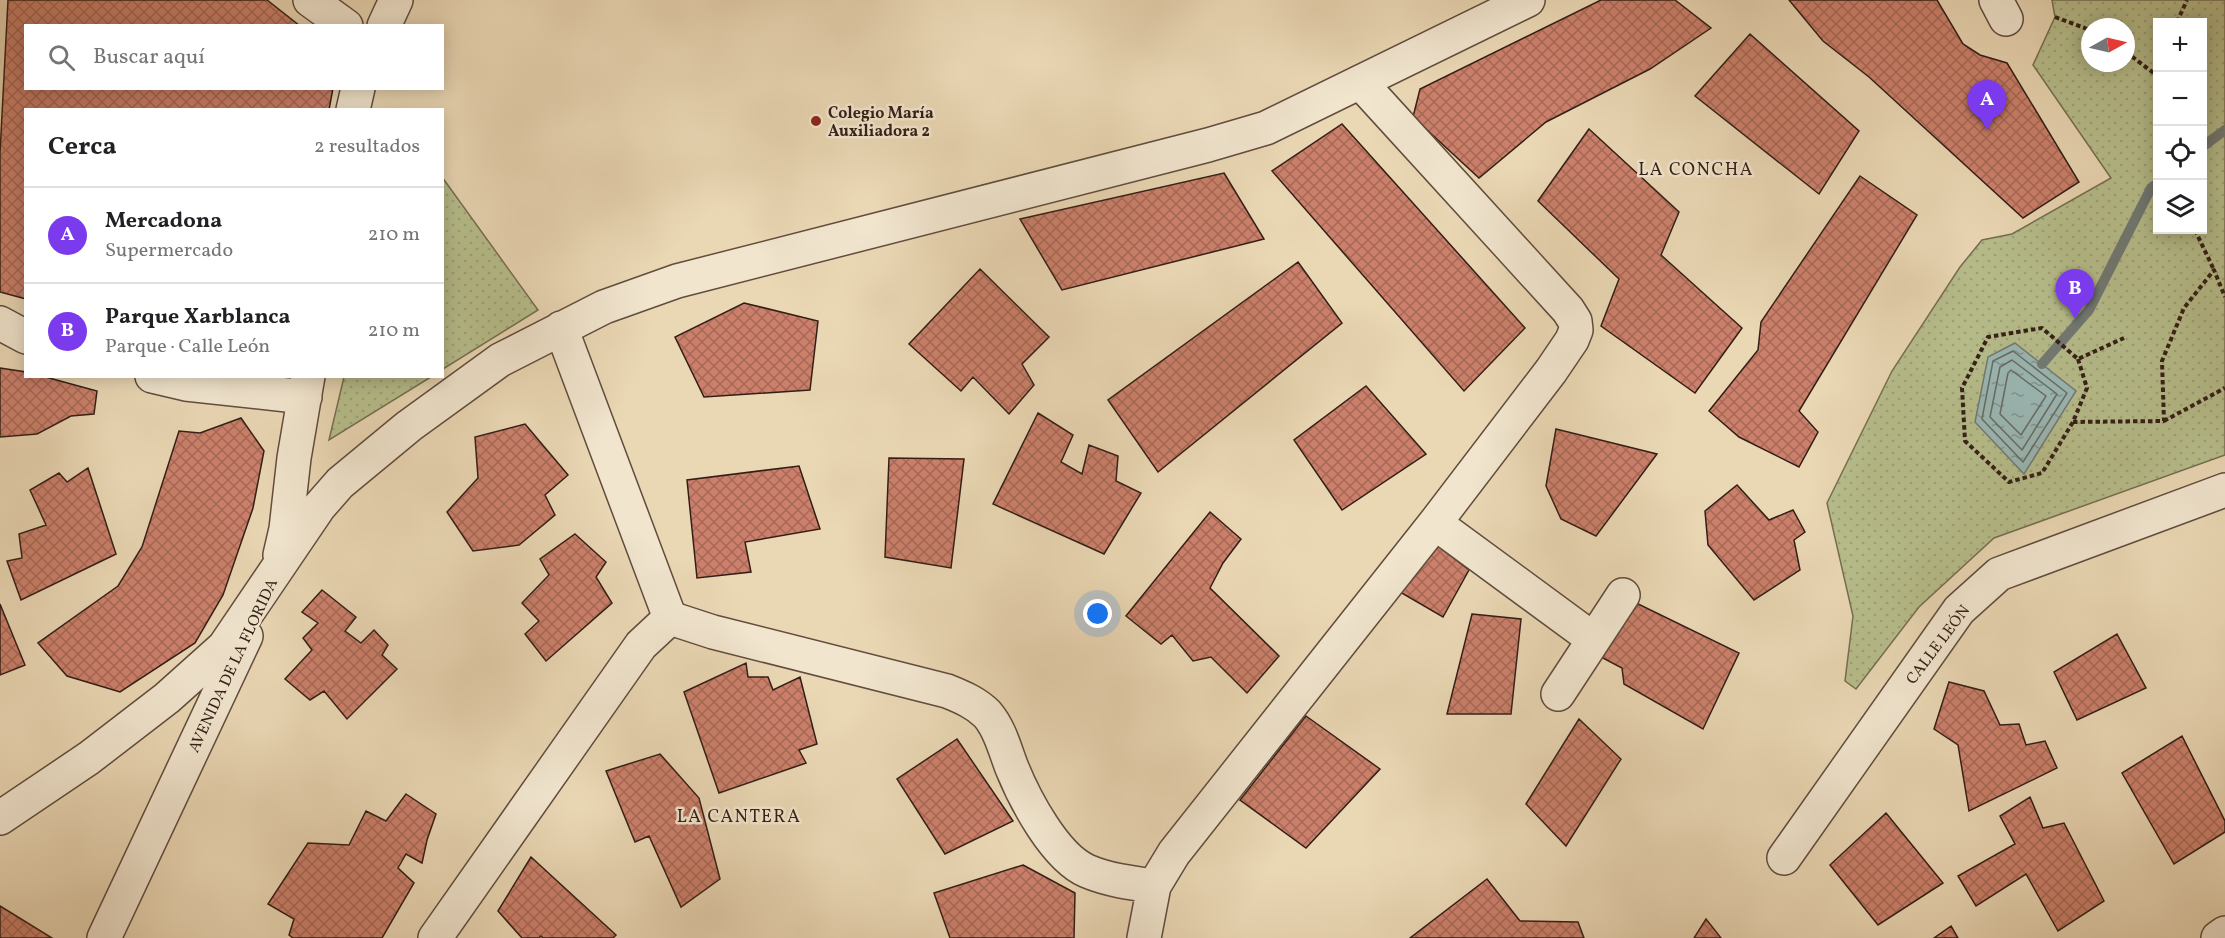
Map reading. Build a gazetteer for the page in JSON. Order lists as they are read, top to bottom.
{
  "streets": {
    "street": ["CALLE LEÓN", "AVENIDA DE LA FLORIDA"]
  },
  "districts": ["LA CONCHA", "LA CANTERA"],
  "places": ["Colegio María Auxiliadora 2"],
  "north": "right",
  "page": {
    "map_buttons": ["+", "−"],
    "search": "Buscar aquí",
    "pins": ["A", "B"],
    "heading": ["Cerca", "2 resultados"],
    "list": [
      {
        "mark": "A",
        "name": "Mercadona",
        "note": "Supermercado",
        "value": "210 m"
      },
      {
        "mark": "B",
        "name": "Parque Xarblanca",
        "note": "Parque · Calle León",
        "value": "210 m"
      }
    ]
  }
}
